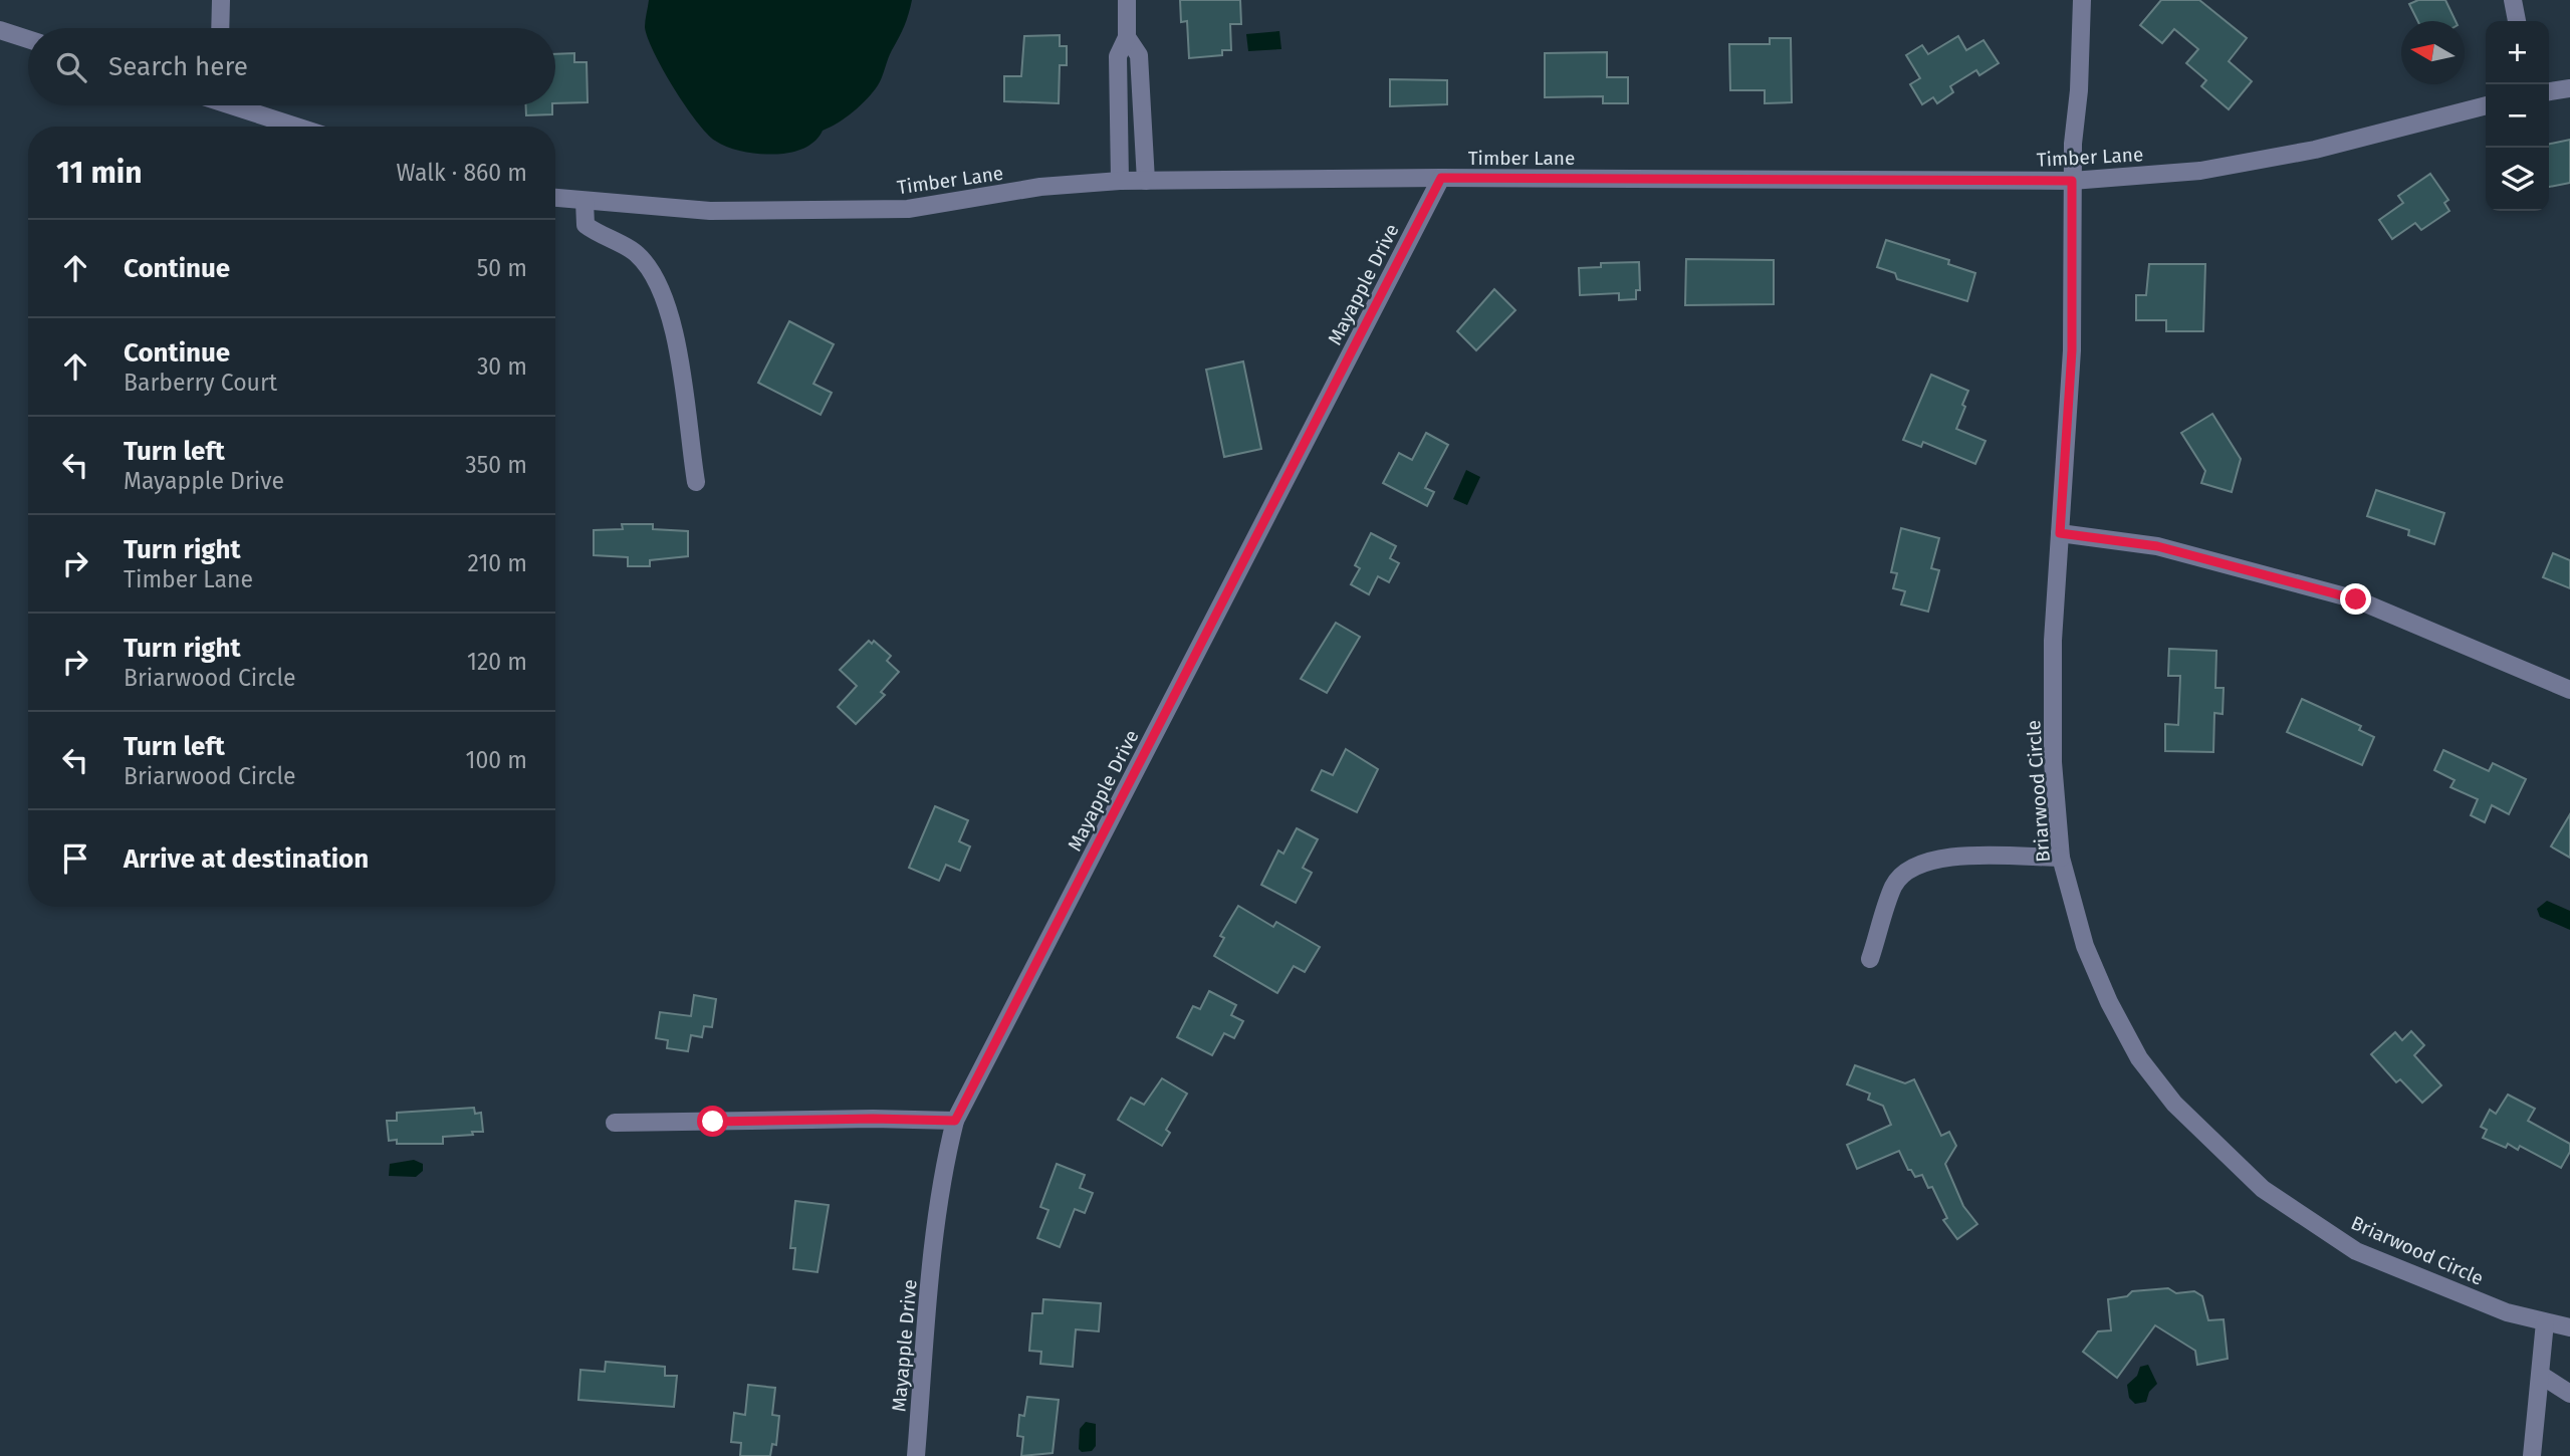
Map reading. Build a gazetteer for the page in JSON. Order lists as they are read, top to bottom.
{
  "streets": {
    "street": ["Timber Lane", "Mayapple Drive", "Briarwood Circle"]
  },
  "crossings": [
    ["Timber Lane", "Mayapple Drive"],
    ["Timber Lane", "Briarwood Circle"]
  ],
  "north": "left",
  "page": {
    "map_buttons": ["+", "−"],
    "search": "Search here",
    "heading": ["11 min", "Walk · 860 m"],
    "list": [
      ["Continue", "50 m"],
      ["Continue", "Barberry Court", "30 m"],
      ["Turn left", "Mayapple Drive", "350 m"],
      ["Turn right", "Timber Lane", "210 m"],
      ["Turn right", "Briarwood Circle", "120 m"],
      ["Turn left", "Briarwood Circle", "100 m"],
      "Arrive at destination"
    ]
  }
}
